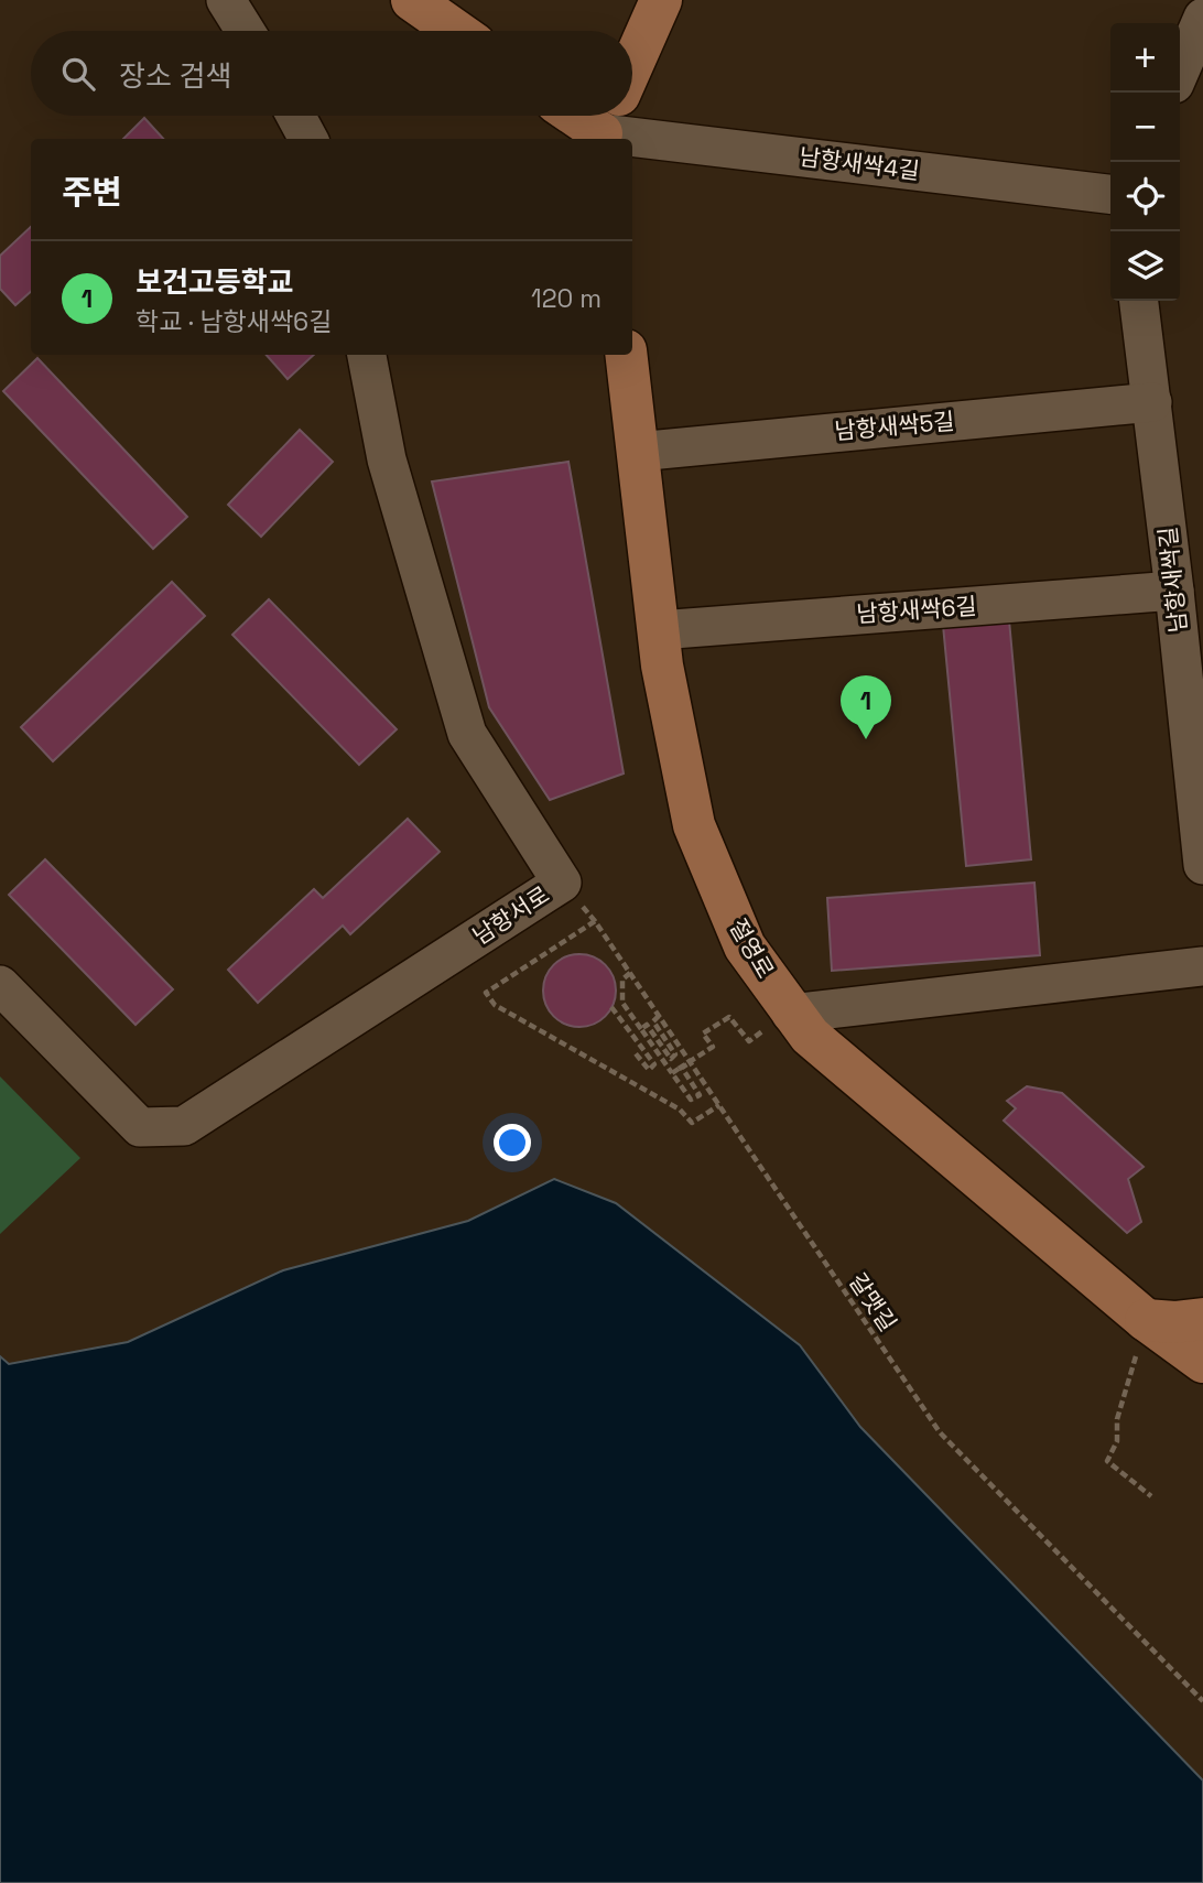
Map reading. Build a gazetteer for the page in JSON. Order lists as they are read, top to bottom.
{
  "streets": {
    "main road": ["절영로"],
    "street": [
      "남항새싹4길",
      "남항새싹5길",
      "남항새싹길",
      "남항새싹6길",
      "남항서로"
    ],
    "path": ["갈맷길"]
  },
  "crossings": [
    ["남항새싹5길", "남항새싹길"],
    ["남항새싹5길", "절영로"],
    ["남항새싹길", "남항새싹6길"],
    ["남항새싹6길", "절영로"],
    ["남항서로", "갈맷길"]
  ],
  "page": {
    "map_buttons": ["+", "−"],
    "search": "장소 검색",
    "heading": "주변",
    "list": [
      {
        "mark": "1",
        "name": "보건고등학교",
        "note": "학교 · 남항새싹6길",
        "value": "120 m"
      }
    ],
    "pins": "1"
  }
}
